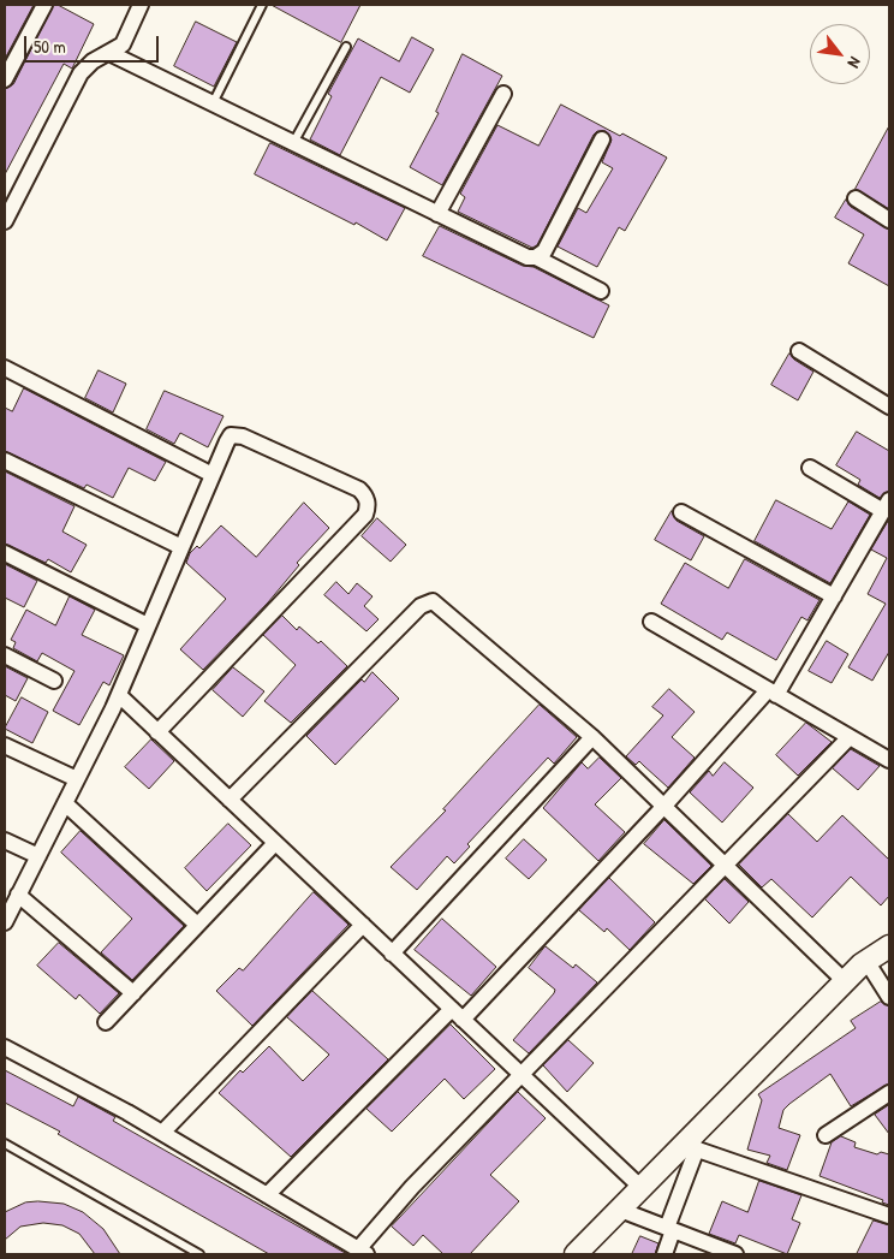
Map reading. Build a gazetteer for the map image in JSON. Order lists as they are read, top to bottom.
{
  "scale_bar": "50 m",
  "north": "bottom right"
}
